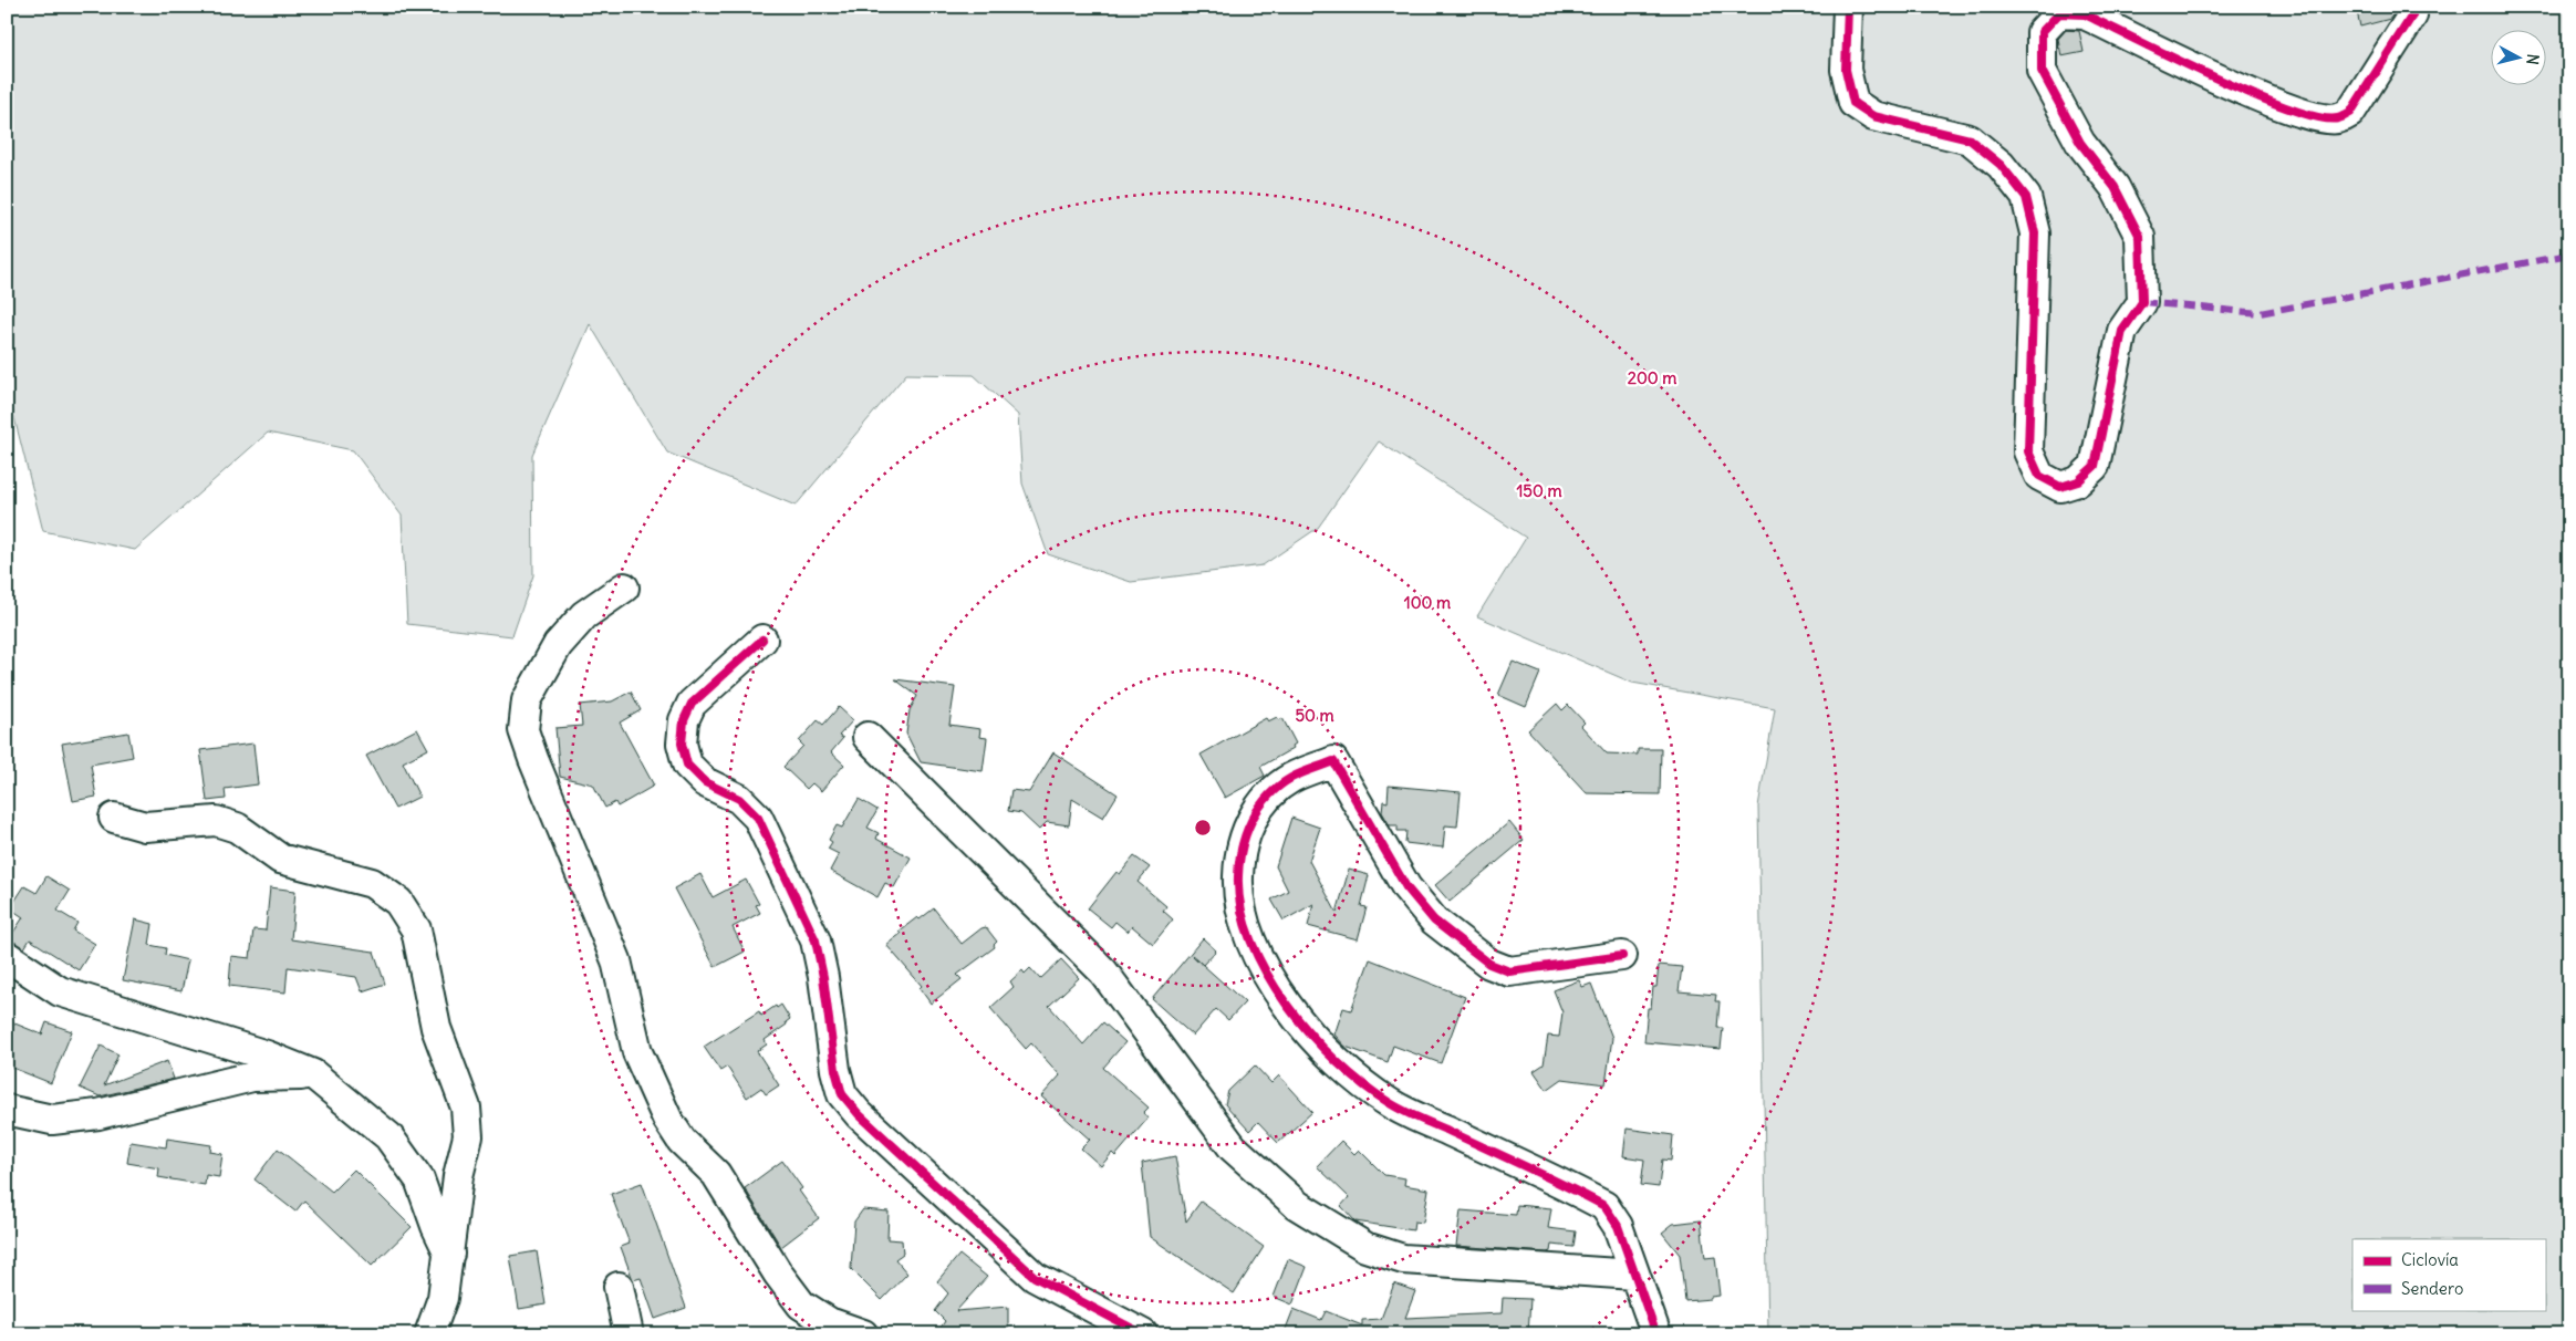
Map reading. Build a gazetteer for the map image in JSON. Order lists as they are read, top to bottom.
{
  "legend": ["Ciclovía", "Sendero"],
  "north": "right",
  "rings": [
    "200 m",
    "150 m",
    "100 m",
    "50 m"
  ]
}
